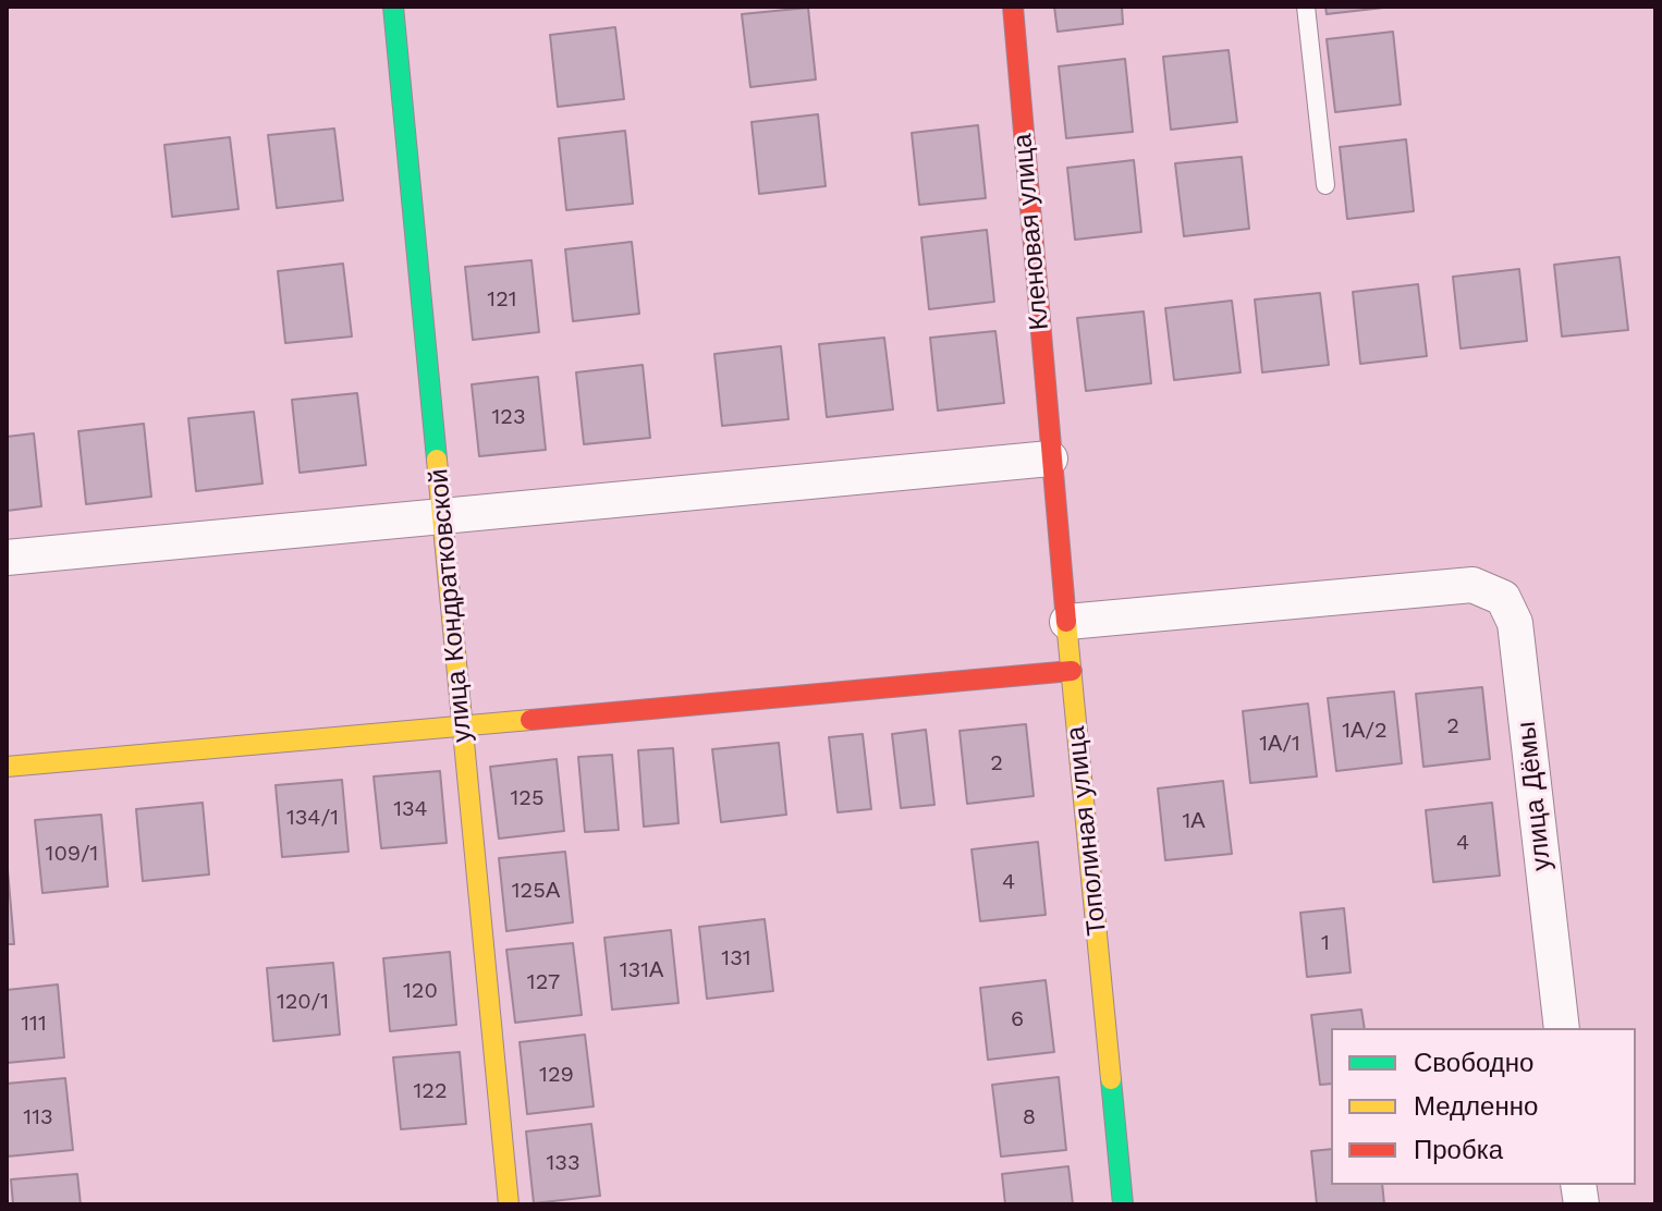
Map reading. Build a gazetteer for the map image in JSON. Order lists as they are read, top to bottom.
{
  "streets": {
    "street": [
      "Кленовая улица",
      "улица Кондратковской",
      "улица Дёмы",
      "Тополиная улица"
    ]
  },
  "crossings": [
    ["Кленовая улица", "Тополиная улица"],
    ["улица Дёмы", "Тополиная улица"]
  ],
  "house_numbers": [
    "121",
    "123",
    "2",
    "1А/2",
    "1А/1",
    "2",
    "125",
    "134",
    "134/1",
    "1А",
    "4",
    "109/1",
    "4",
    "125А",
    "1",
    "131",
    "131А",
    "127",
    "120",
    "120/1",
    "6",
    "111",
    "129",
    "122",
    "113",
    "8",
    "133"
  ],
  "legend": ["Свободно", "Медленно", "Пробка"]
}
